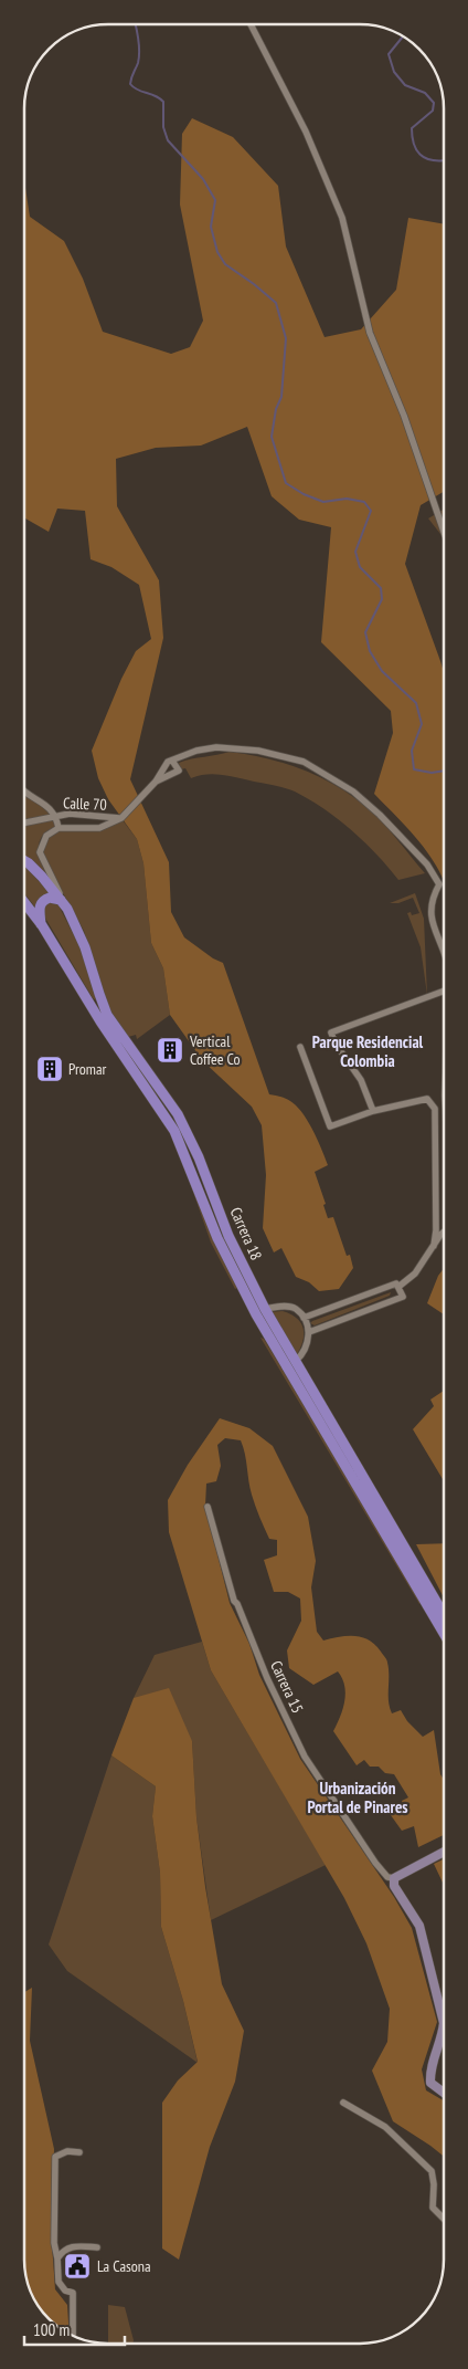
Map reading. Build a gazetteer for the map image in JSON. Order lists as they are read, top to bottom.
{
  "streets": {
    "main road": ["Carrera 18"],
    "street": ["Calle 70", "Carrera 15"]
  },
  "districts": ["Parque Residencial Colombia", "Urbanización Portal de Pinares"],
  "places": {
    "building": ["Vertical Coffee Co", "Promar"],
    "public building": ["La Casona"]
  },
  "scale_bar": "100 m"
}
